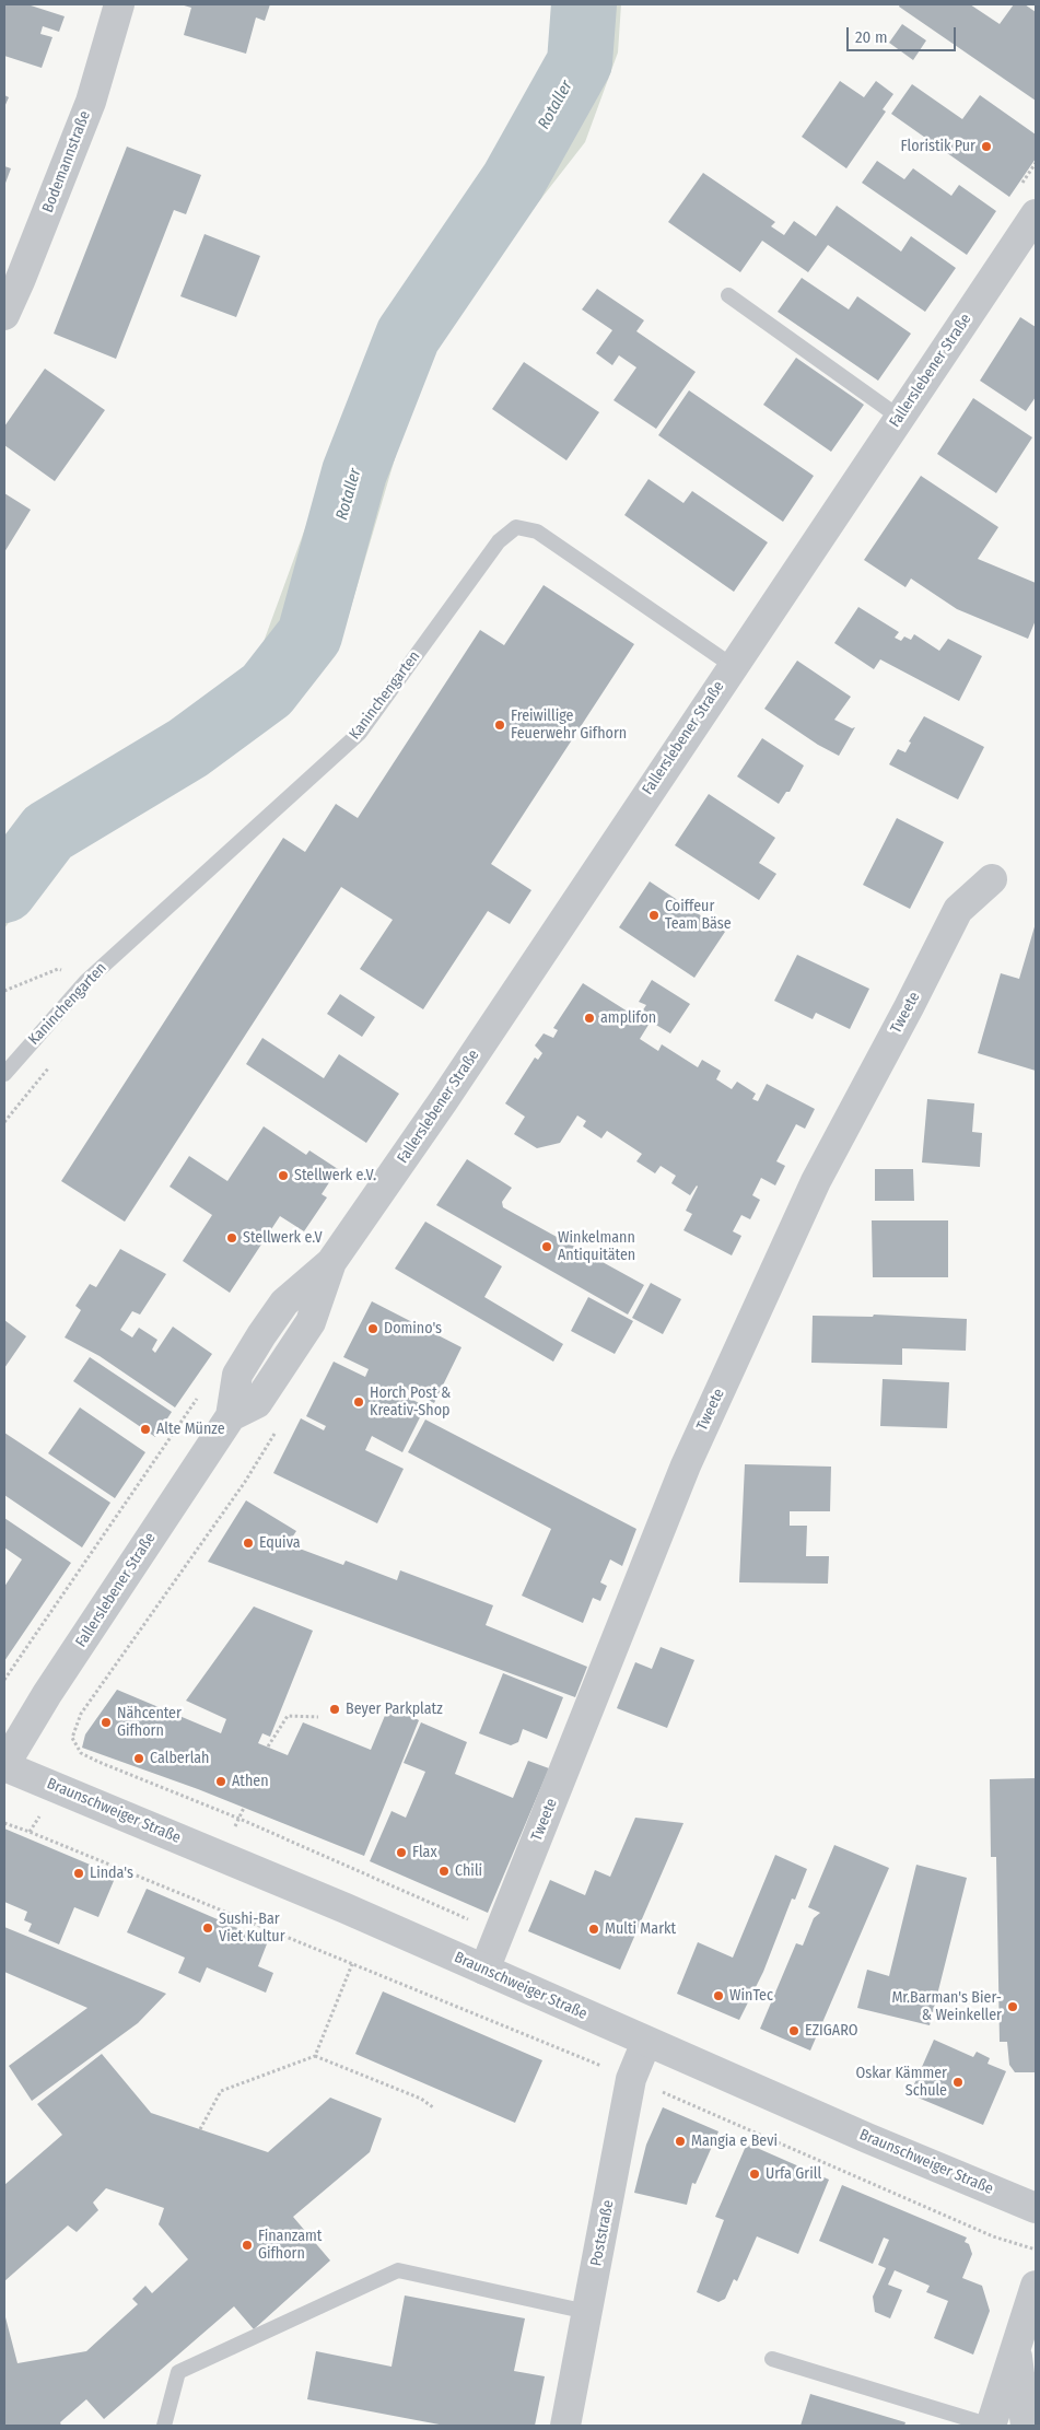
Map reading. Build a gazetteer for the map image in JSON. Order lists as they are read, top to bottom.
{
  "streets": {
    "street": [
      "Bodemannstraße",
      "Fallerslebener Straße",
      "Tweete",
      "Braunschweiger Straße",
      "Poststraße"
    ],
    "lane": ["Kaninchengarten"]
  },
  "crossings": [
    ["Fallerslebener Straße", "Kaninchengarten"],
    ["Fallerslebener Straße", "Braunschweiger Straße"],
    ["Tweete", "Braunschweiger Straße"],
    ["Braunschweiger Straße", "Poststraße"]
  ],
  "water": ["Rotaller"],
  "places": [
    "Floristik Pur",
    "Freiwillige Feuerwehr Gifhorn",
    "Coiffeur Team Bäse",
    "amplifon",
    "Stellwerk e.V.",
    "Stellwerk e.V",
    "Winkelmann Antiquitäten",
    "Domino's",
    "Horch Post & Kreativ-Shop",
    "Alte Münze",
    "Equiva",
    "Beyer Parkplatz",
    "Nähcenter Gifhorn",
    "Calberlah",
    "Athen",
    "Flax",
    "Chili",
    "Linda's",
    "Sushi-Bar Viet Kultur",
    "Multi Markt",
    "WinTec",
    "Mr.Barman's Bier- & Weinkeller",
    "EZIGARO",
    "Oskar Kämmer Schule",
    "Mangia e Bevi",
    "Urfa Grill",
    "Finanzamt Gifhorn"
  ],
  "scale_bar": "20 m"
}
